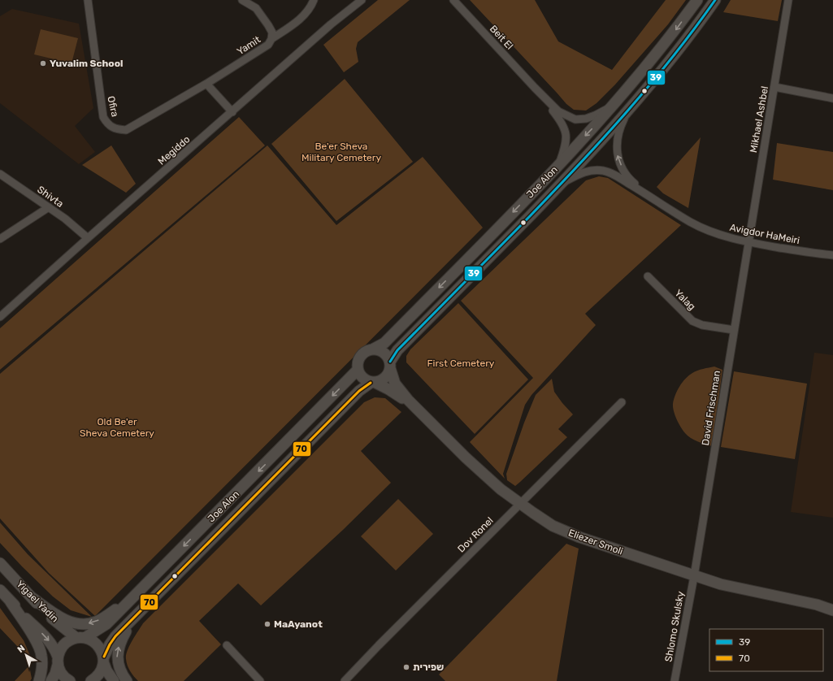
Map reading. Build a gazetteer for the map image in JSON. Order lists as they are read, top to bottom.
{
  "streets": {
    "main road": ["Joe Alon", "Eliezer Smoli", "Yigael Yadin"],
    "street": [
      "Beit El",
      "Yamit",
      "Ofira",
      "Mikhael Ashbel",
      "Megiddo",
      "Shivta",
      "Avigdor HaMeiri",
      "Yalag",
      "David Frischman",
      "Dov Ronel",
      "Shlomo Skulsky"
    ]
  },
  "crossings": [
    ["Beit El", "Joe Alon"],
    ["Yamit", "Ofira"],
    ["Mikhael Ashbel", "Avigdor HaMeiri"],
    ["Mikhael Ashbel", "David Frischman"],
    ["Megiddo", "Shivta"],
    ["Joe Alon", "Avigdor HaMeiri"],
    ["Joe Alon", "Eliezer Smoli"],
    ["Joe Alon", "Yigael Yadin"],
    ["Avigdor HaMeiri", "David Frischman"],
    ["Yalag", "David Frischman"],
    ["David Frischman", "Eliezer Smoli"],
    ["David Frischman", "Shlomo Skulsky"],
    ["Dov Ronel", "Eliezer Smoli"],
    ["Eliezer Smoli", "Shlomo Skulsky"]
  ],
  "parks": ["Be'er Sheva Military Cemetery", "First Cemetery", "Old Be'er Sheva Cemetery"],
  "places": ["Yuvalim School", "MaAyanot", "שפירית"],
  "lines": ["transit line 39", "transit line 70"],
  "legend": ["39", "70"],
  "north": "top left"
}
